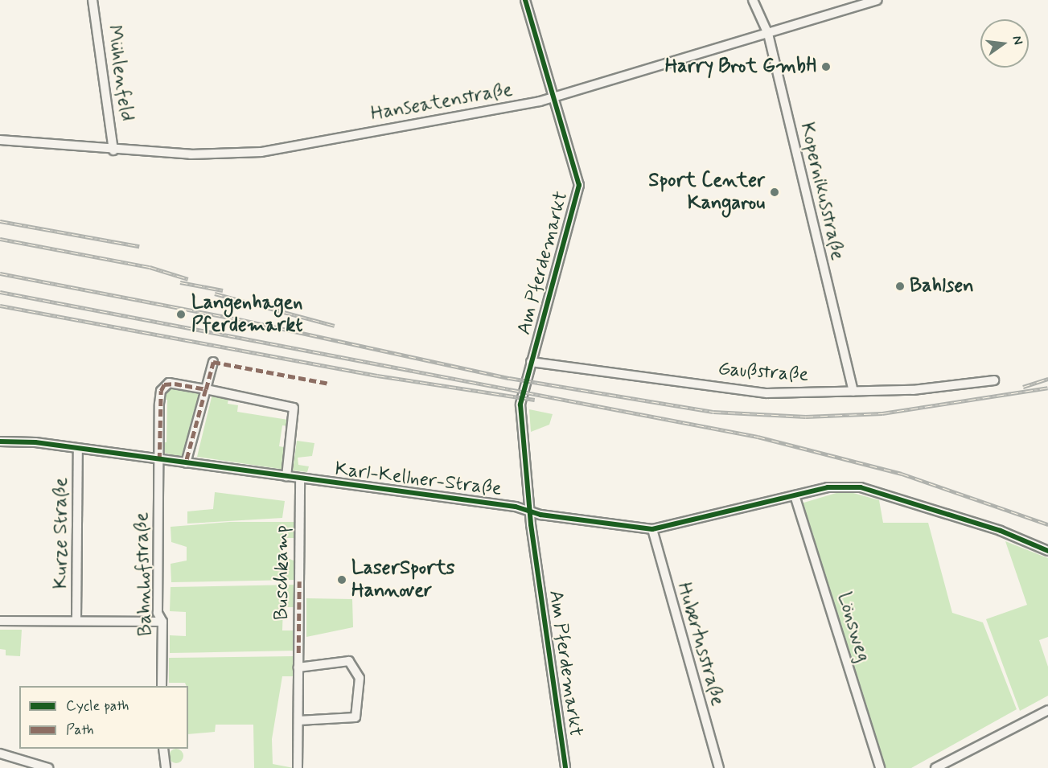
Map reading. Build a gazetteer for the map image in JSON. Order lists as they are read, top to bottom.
{
  "streets": {
    "street": [
      "Mühlenfeld",
      "Hanseatenstraße",
      "Kopernikusstraße",
      "Am Pferdemarkt",
      "Gaußstraße",
      "Karl-Kellner-Straße",
      "Kurze Straße",
      "Buschkamp",
      "Bahnhofstraße",
      "Lönsweg",
      "Hubertusstraße"
    ]
  },
  "crossings": [
    ["Mühlenfeld", "Hanseatenstraße"],
    ["Hanseatenstraße", "Kopernikusstraße"],
    ["Hanseatenstraße", "Am Pferdemarkt"],
    ["Kopernikusstraße", "Gaußstraße"],
    ["Am Pferdemarkt", "Gaußstraße"],
    ["Am Pferdemarkt", "Karl-Kellner-Straße"],
    ["Karl-Kellner-Straße", "Kurze Straße"],
    ["Karl-Kellner-Straße", "Buschkamp"],
    ["Karl-Kellner-Straße", "Bahnhofstraße"],
    ["Karl-Kellner-Straße", "Lönsweg"],
    ["Karl-Kellner-Straße", "Hubertusstraße"]
  ],
  "places": [
    "Harry Brot GmbH",
    "Sport Center Kangarou",
    "Bahlsen",
    "Langenhagen Pferdemarkt",
    "LaserSports Hannover"
  ],
  "legend": ["Cycle path", "Path"],
  "north": "right"
}
